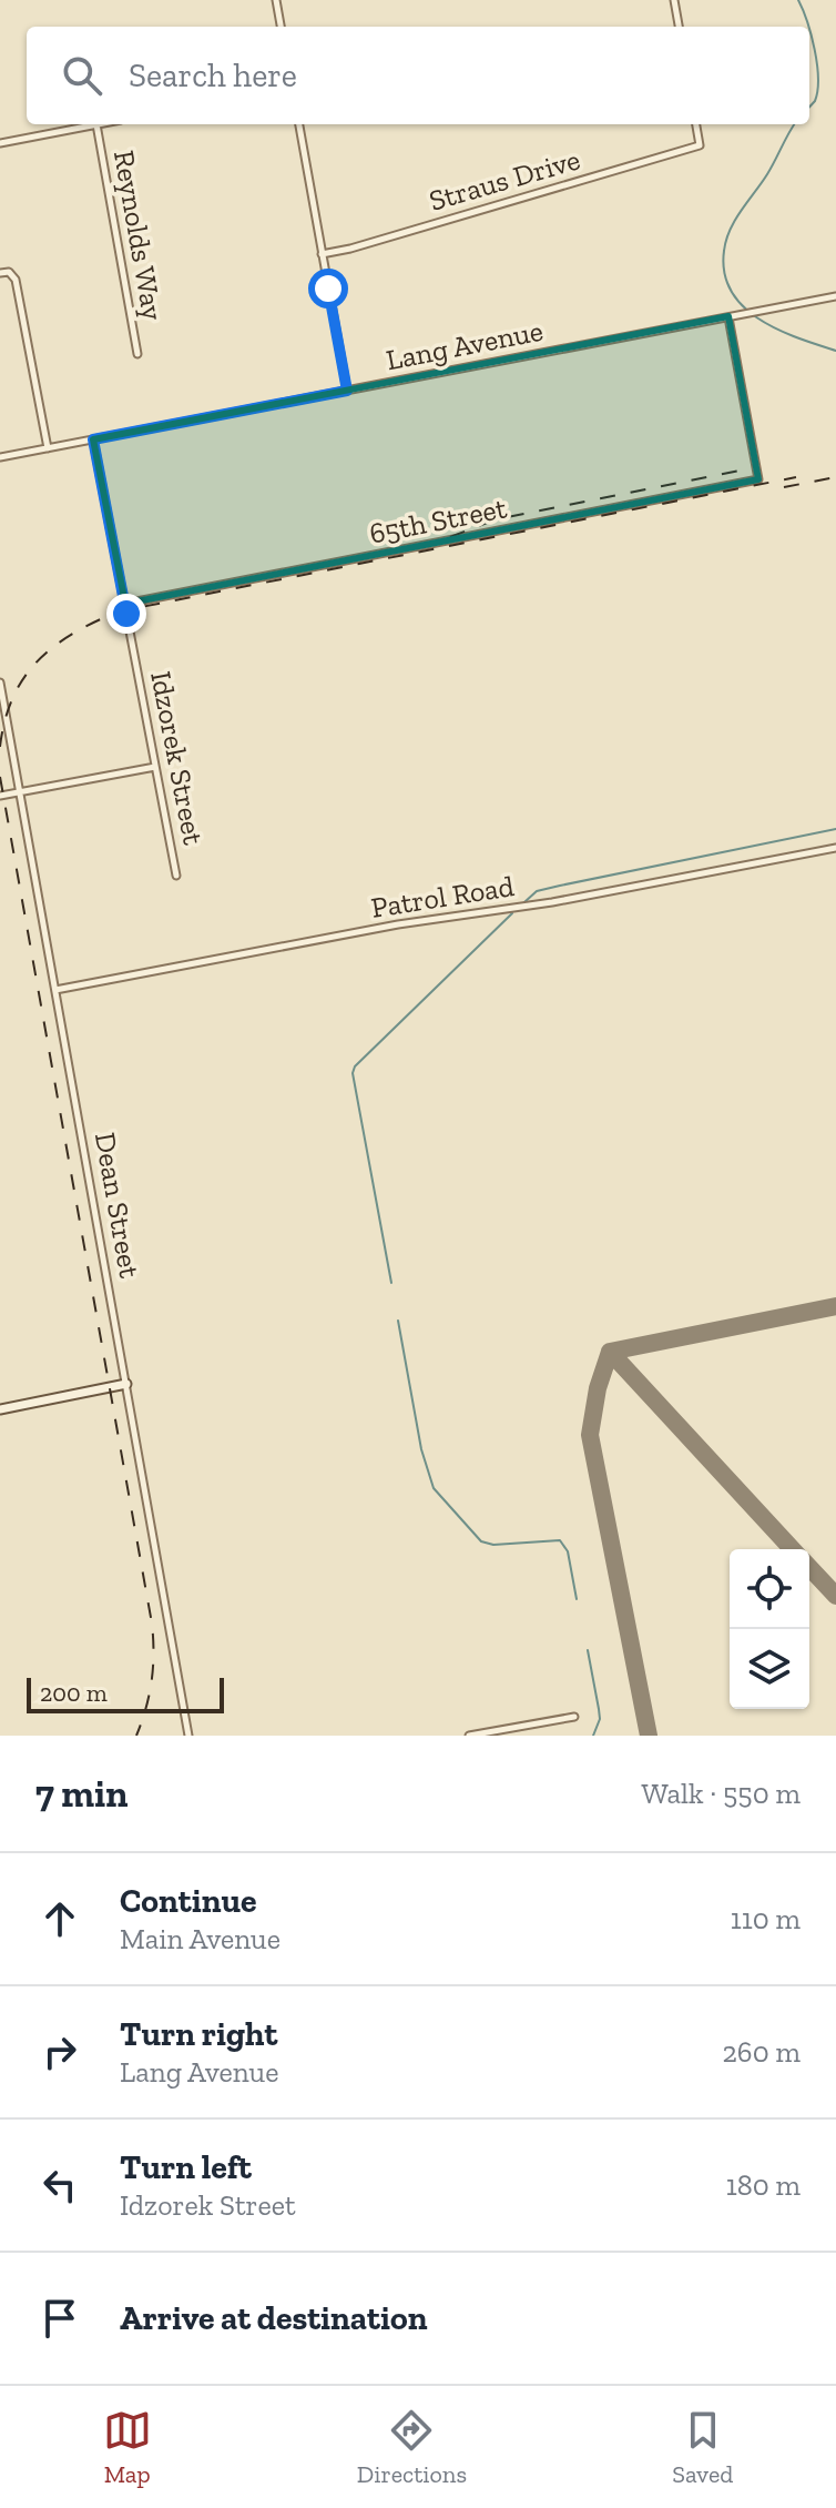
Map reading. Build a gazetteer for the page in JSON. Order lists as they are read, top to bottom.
{
  "streets": {
    "street": [
      "Straus Drive",
      "Reynolds Way",
      "Lang Avenue",
      "65th Street",
      "Idzorek Street",
      "Patrol Road",
      "Dean Street"
    ]
  },
  "crossings": [
    ["Lang Avenue", "65th Street"],
    ["Lang Avenue", "Idzorek Street"],
    ["65th Street", "Idzorek Street"],
    ["Patrol Road", "Dean Street"]
  ],
  "scale_bar": "200 m",
  "page": {
    "search": "Search here",
    "scale": "200 m",
    "heading": ["7 min", "Walk · 550 m"],
    "list": [
      ["Continue", "Main Avenue", "110 m"],
      ["Turn right", "Lang Avenue", "260 m"],
      ["Turn left", "Idzorek Street", "180 m"],
      "Arrive at destination"
    ],
    "nav": ["Map", "Directions", "Saved"]
  }
}
